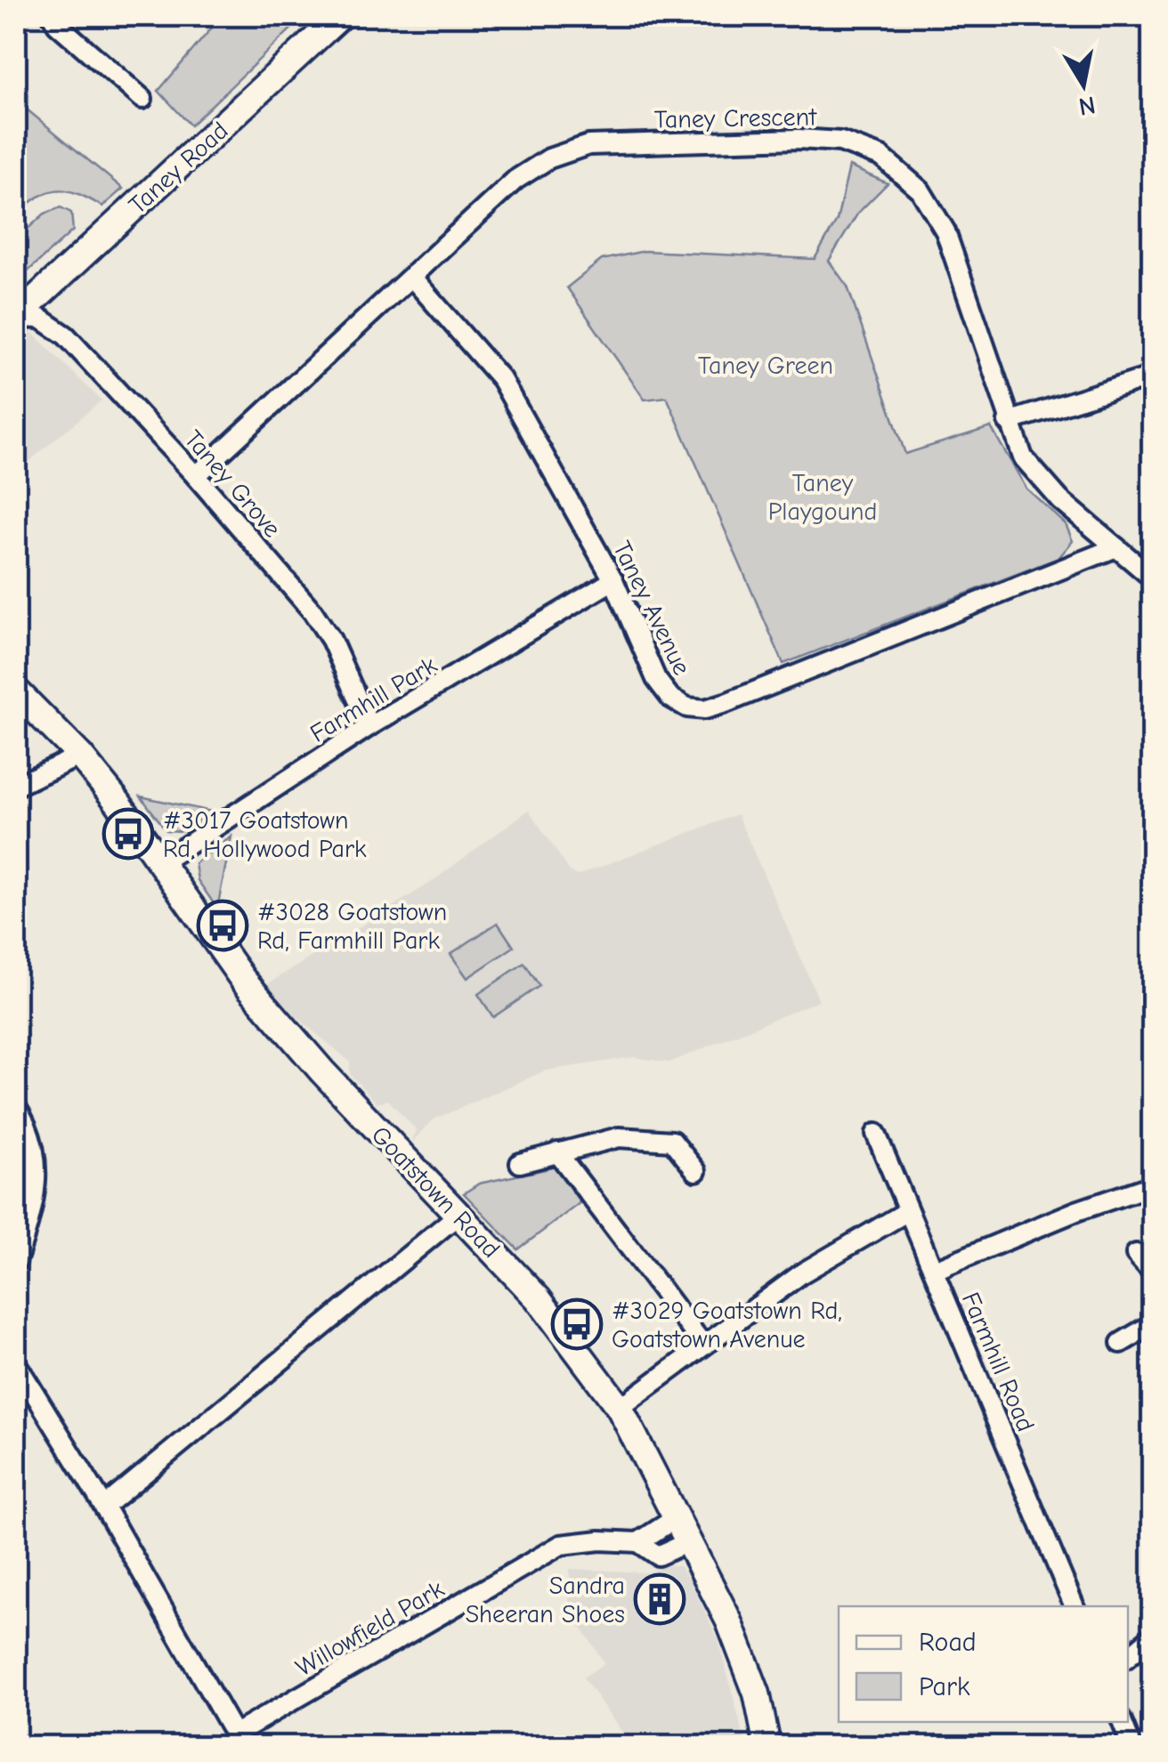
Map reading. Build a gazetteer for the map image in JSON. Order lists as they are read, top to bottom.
{
  "streets": {
    "main road": ["Taney Road", "Goatstown Road"],
    "street": [
      "Taney Crescent",
      "Taney Grove",
      "Taney Avenue",
      "Farmhill Park",
      "Farmhill Road",
      "Willowfield Park"
    ]
  },
  "crossings": [
    ["Taney Crescent", "Taney Grove"],
    ["Taney Crescent", "Taney Avenue"],
    ["Taney Road", "Taney Grove"],
    ["Taney Grove", "Farmhill Park"],
    ["Taney Avenue", "Farmhill Park"],
    ["Farmhill Park", "Goatstown Road"],
    ["Goatstown Road", "Willowfield Park"]
  ],
  "parks": ["Taney Green", "Taney Playgound"],
  "places": {
    "bus stop": ["#3017 Goatstown Rd, Hollywood Park", "#3028 Goatstown Rd, Farmhill Park", "#3029 Goatstown Rd, Goatstown Avenue"],
    "building": ["Sandra Sheeran Shoes"]
  },
  "legend": ["Road", "Park"],
  "north": "bottom"
}
